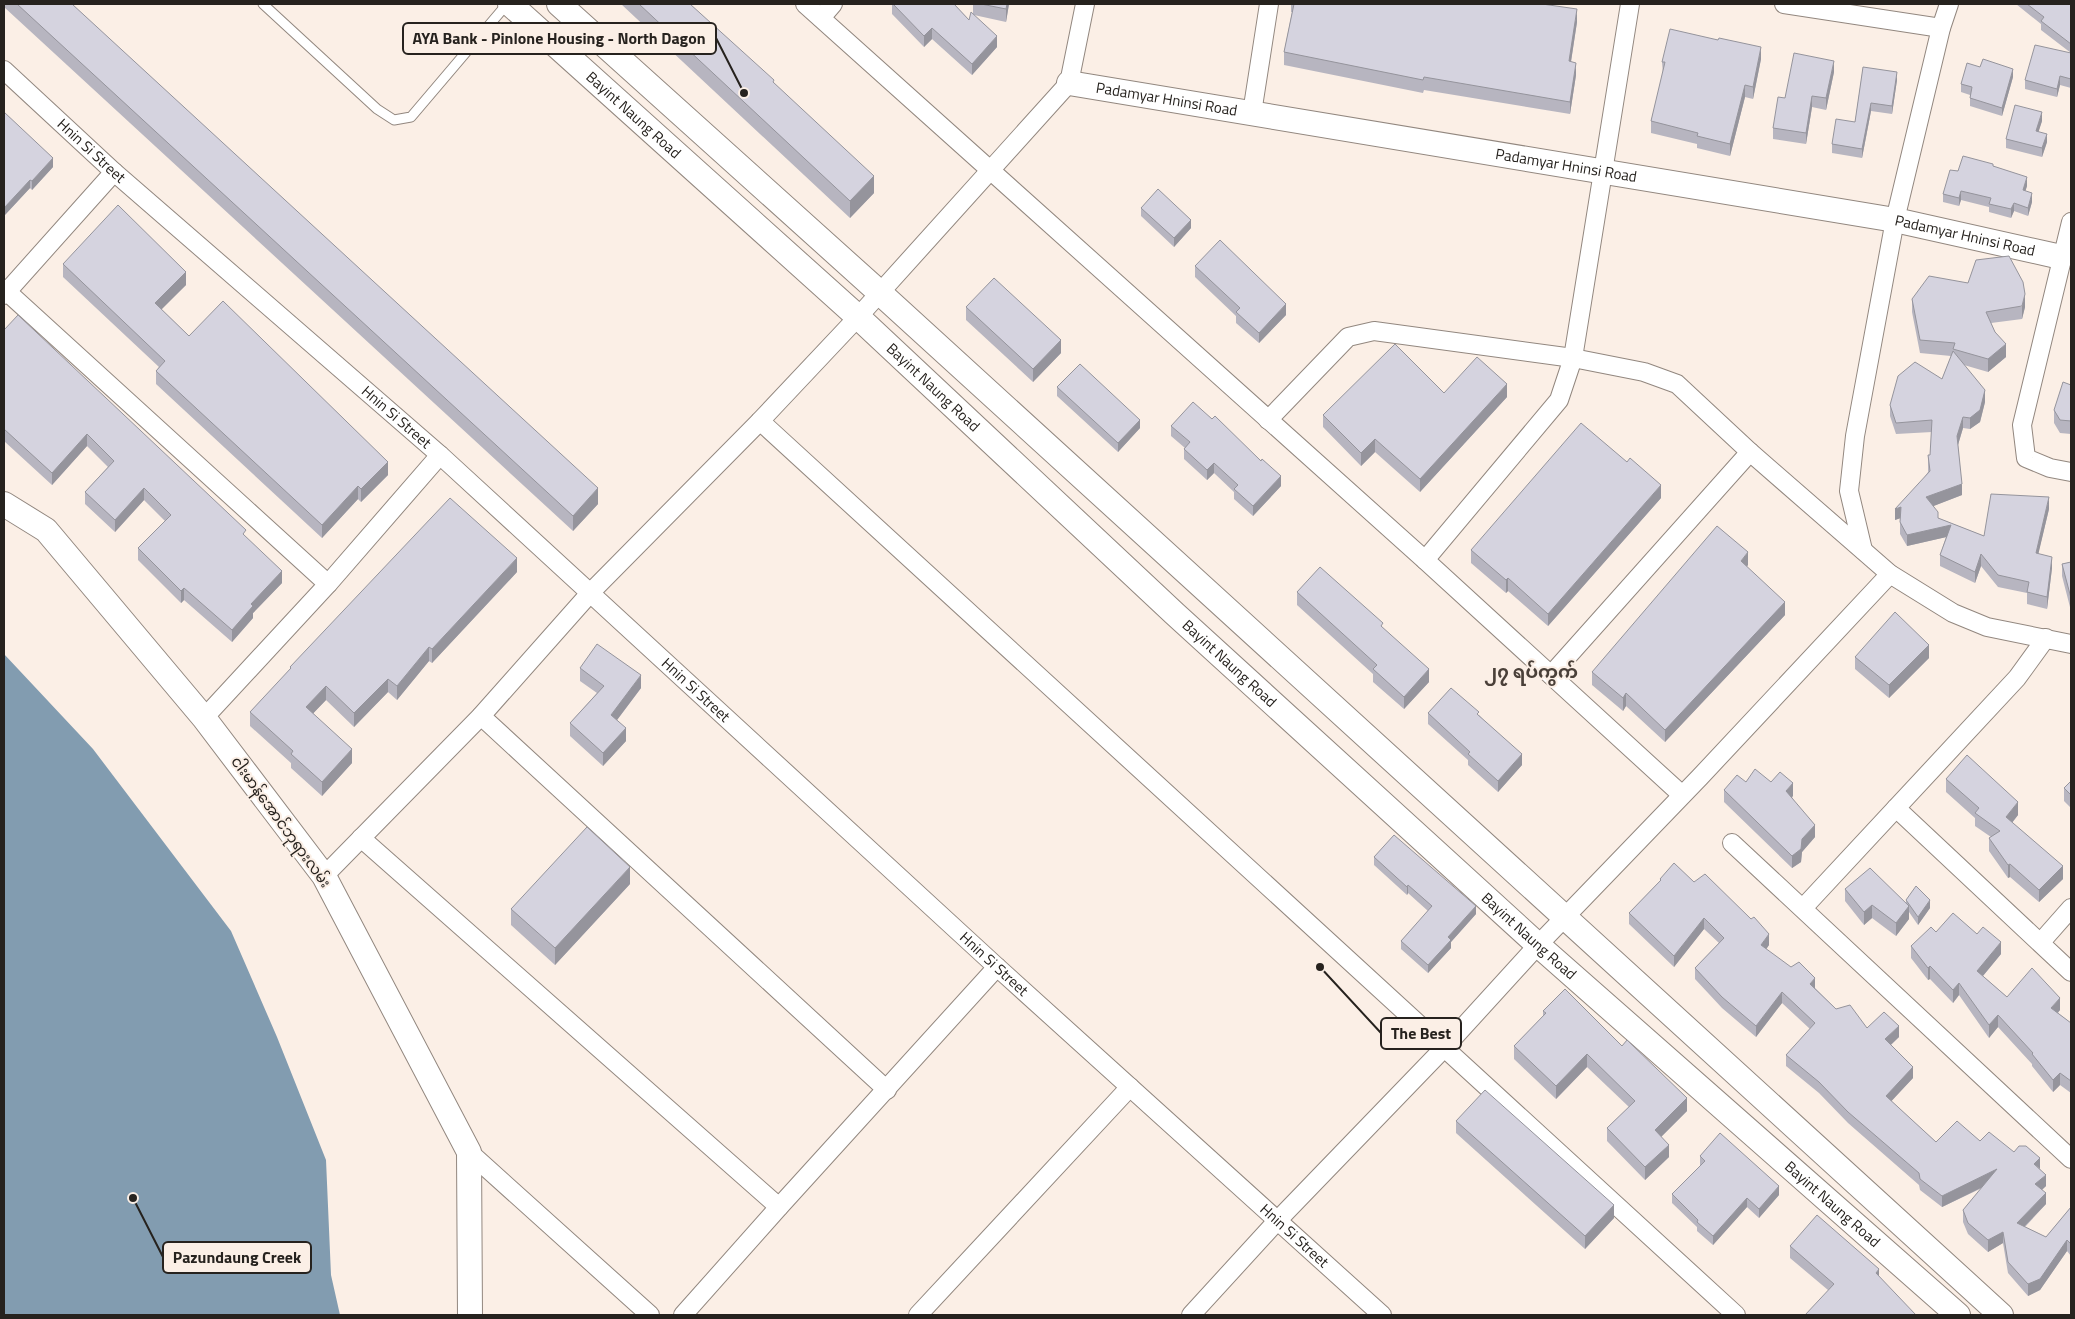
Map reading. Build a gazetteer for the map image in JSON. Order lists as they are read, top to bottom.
{
  "streets": {
    "main road": ["Padamyar Hninsi Road", "Bayint Naung Road", "ငါးမာန်အောင်ဘုရားလမ်း"],
    "street": ["Hnin Si Street"]
  },
  "districts": ["၂၇ ရပ်ကွက်"],
  "places": ["AYA Bank - Pinlone Housing - North Dagon", "The Best", "Pazundaung Creek"]
}
